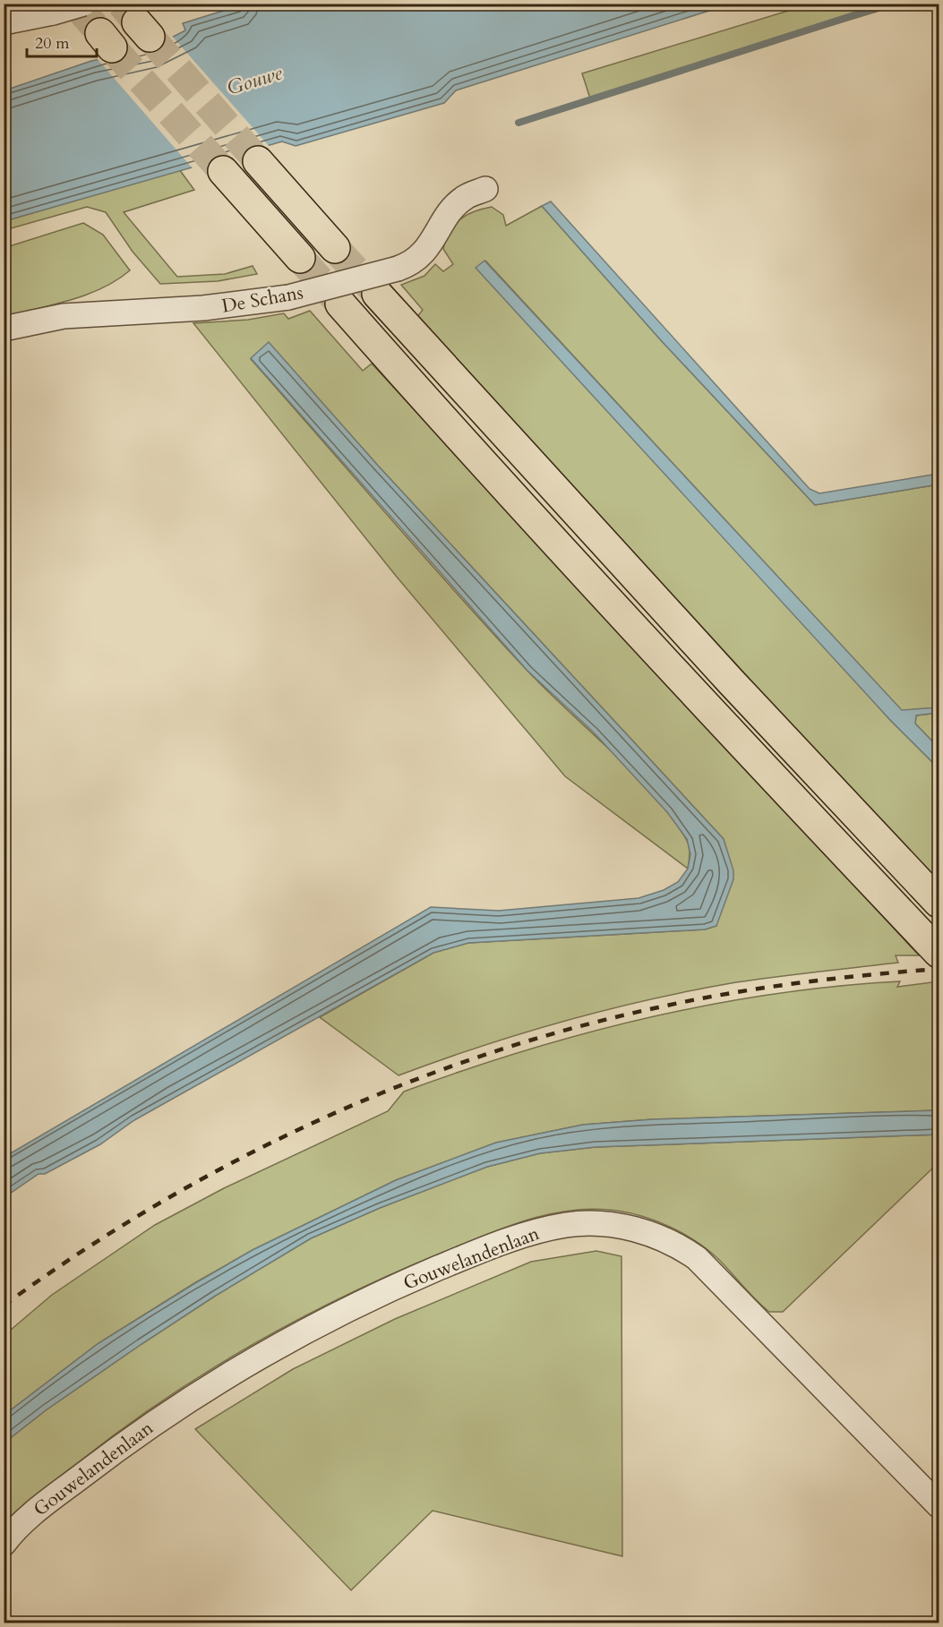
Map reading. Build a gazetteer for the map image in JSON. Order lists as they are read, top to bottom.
{
  "streets": {
    "street": ["De Schans", "Gouwelandenlaan"]
  },
  "water": ["Gouwe"],
  "scale_bar": "20 m"
}
